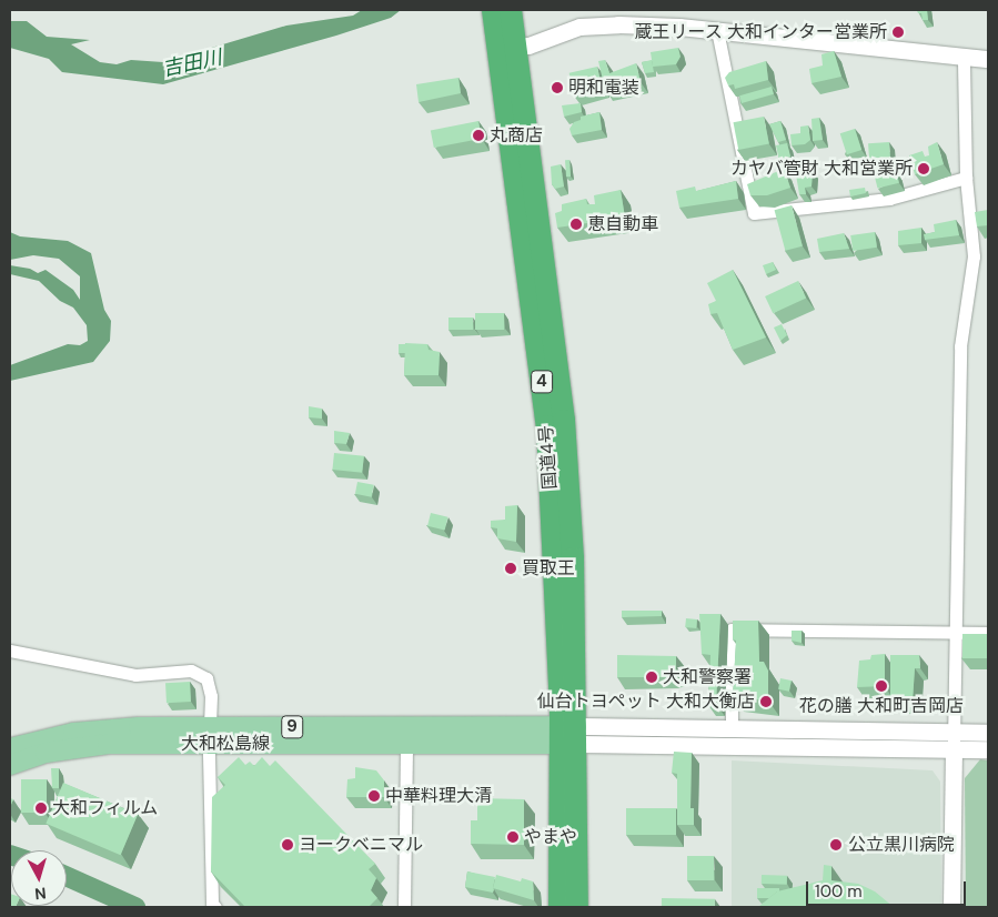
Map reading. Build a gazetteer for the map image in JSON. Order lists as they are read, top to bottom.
{
  "streets": {
    "highway": ["4", "国道4号"],
    "main road": ["9", "大和松島線"]
  },
  "crossings": [
    ["国道4号", "大和松島線"]
  ],
  "water": ["吉田川"],
  "places": [
    "蔵王リース 大和インター営業所",
    "明和電装",
    "丸商店",
    "カヤバ管財 大和営業所",
    "恵自動車",
    "買取王",
    "大和警察署",
    "花の膳 大和町吉岡店",
    "仙台トヨペット 大和大衡店",
    "中華料理大清",
    "大和フィルム",
    "やまや",
    "ヨークベニマル",
    "公立黒川病院"
  ],
  "scale_bar": "100 m",
  "north": "bottom"
}
